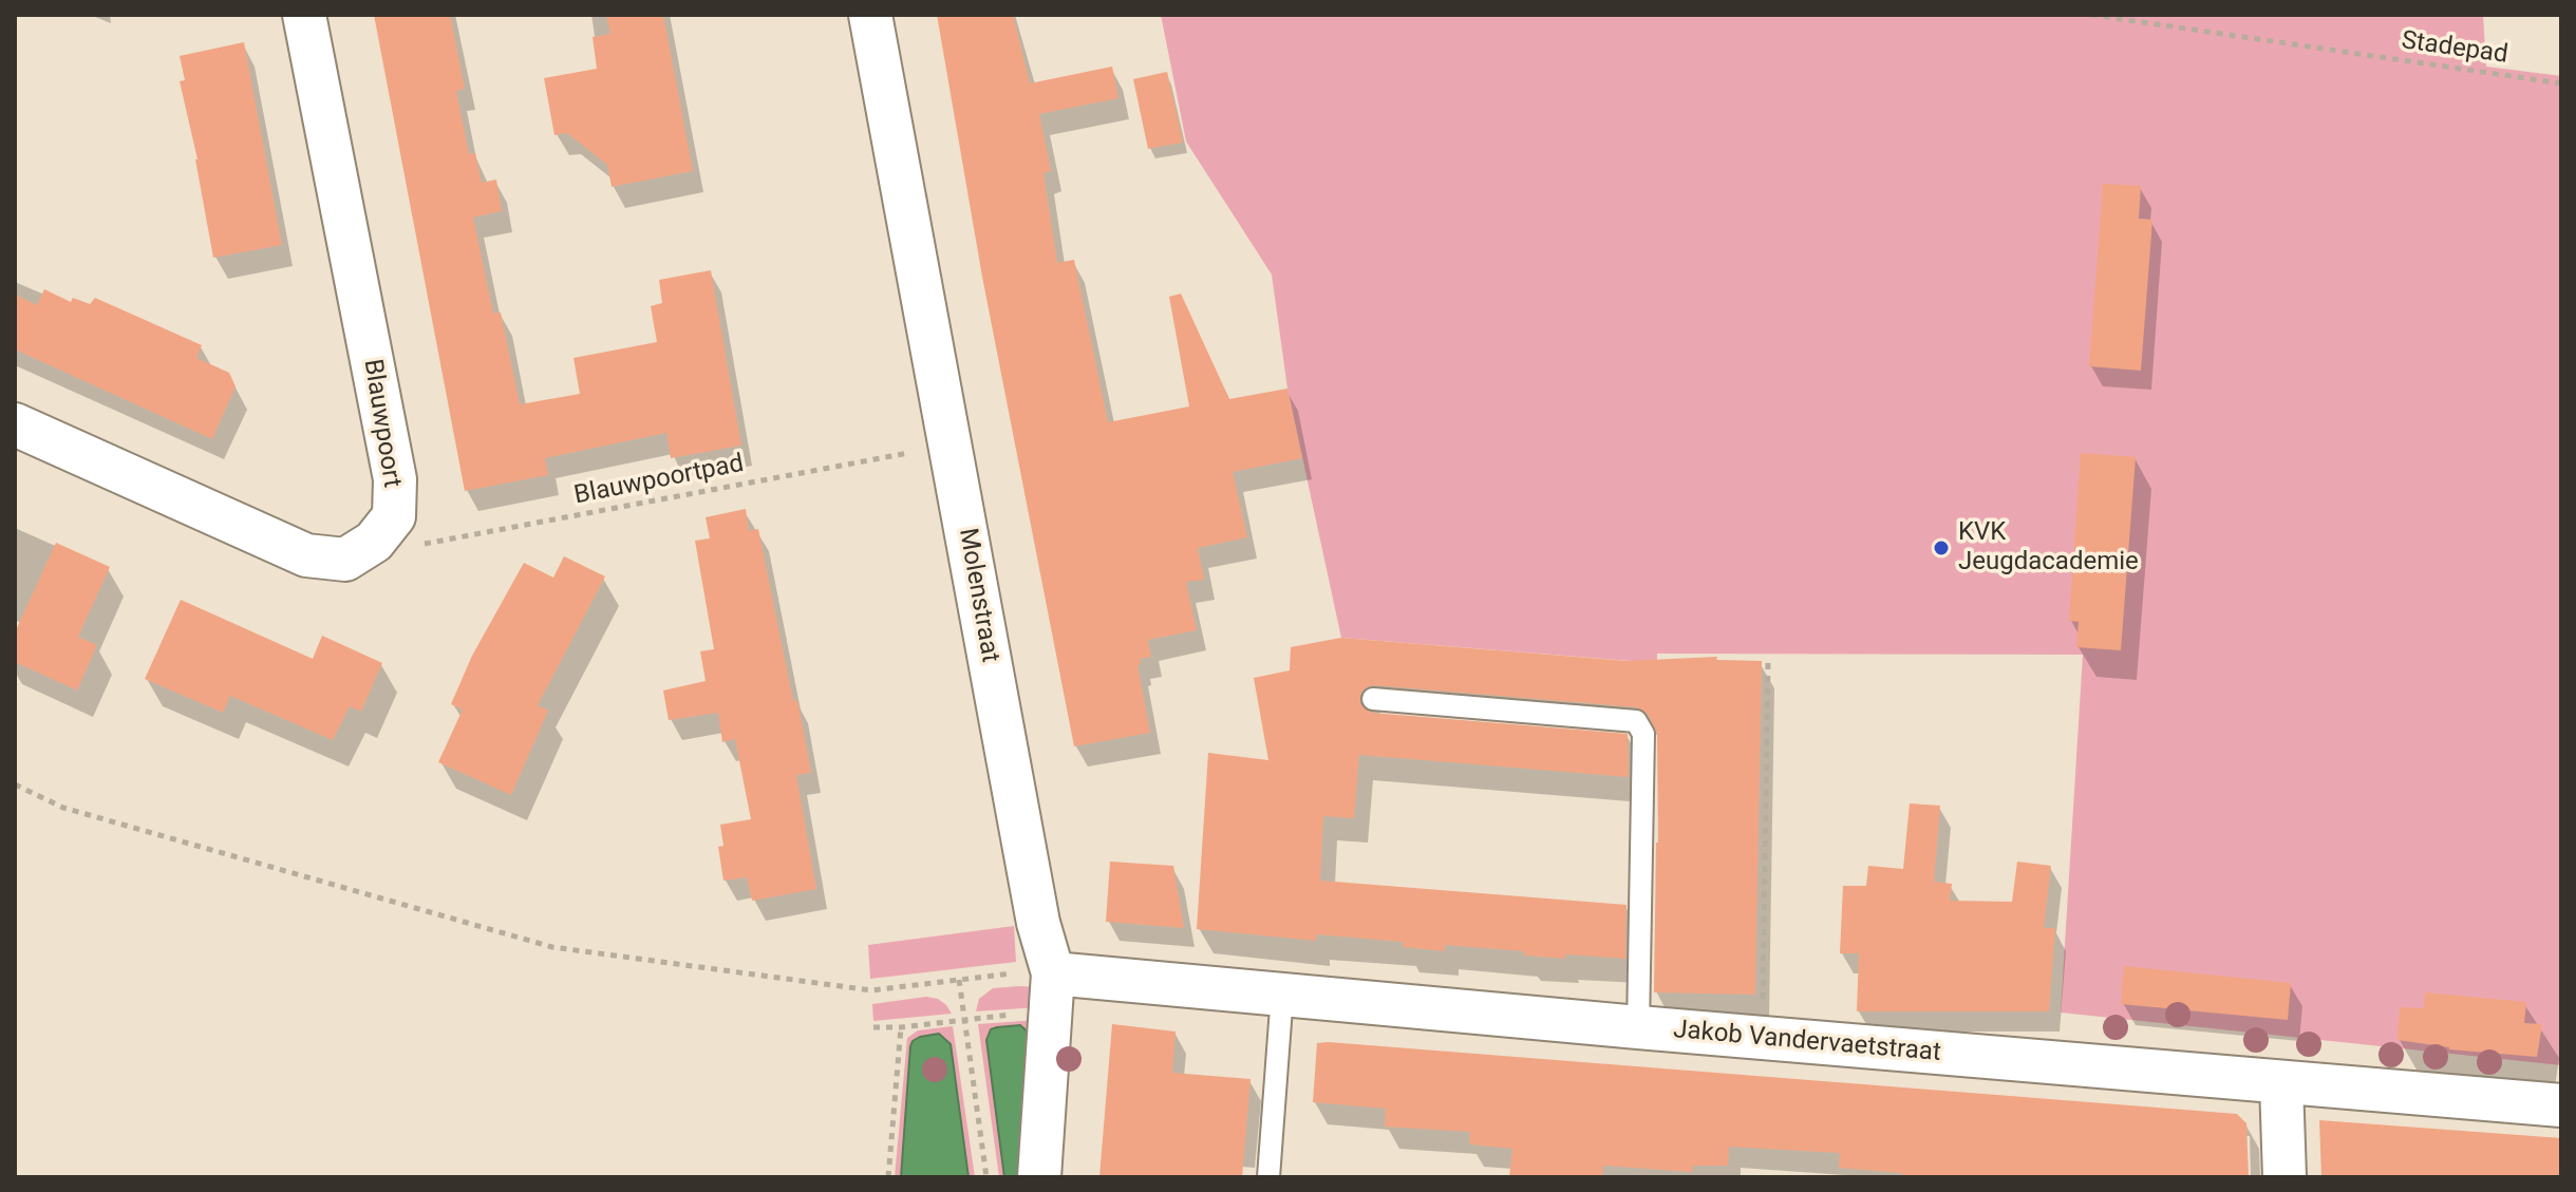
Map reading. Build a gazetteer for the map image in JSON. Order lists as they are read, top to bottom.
{
  "streets": {
    "street": ["Blauwpoort", "Molenstraat", "Jakob Vandervaetstraat"],
    "path": ["Stadepad", "Blauwpoortpad"]
  },
  "crossings": [
    ["Blauwpoort", "Blauwpoortpad"],
    ["Blauwpoortpad", "Molenstraat"],
    ["Molenstraat", "Jakob Vandervaetstraat"]
  ],
  "places": ["KVK Jeugdacademie"]
}
